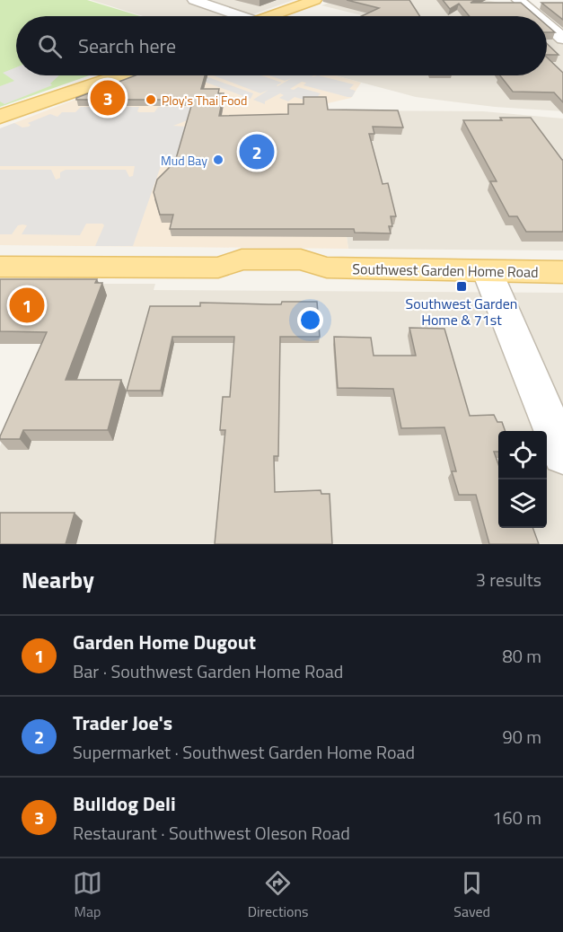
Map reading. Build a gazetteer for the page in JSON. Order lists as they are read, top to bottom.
{
  "streets": {
    "main road": ["Southwest Garden Home Road"]
  },
  "places": {
    "other": ["Ploy's Thai Food", "Mud Bay"],
    "transit": ["Southwest Garden Home & 71st"]
  },
  "page": {
    "search": "Search here",
    "pins": ["3", "2", "1"],
    "heading": ["Nearby", "3 results"],
    "list": [
      {
        "mark": "1",
        "name": "Garden Home Dugout",
        "note": "Bar · Southwest Garden Home Road",
        "value": "80 m"
      },
      {
        "mark": "2",
        "name": "Trader Joe's",
        "note": "Supermarket · Southwest Garden Home Road",
        "value": "90 m"
      },
      {
        "mark": "3",
        "name": "Bulldog Deli",
        "note": "Restaurant · Southwest Oleson Road",
        "value": "160 m"
      }
    ],
    "nav": ["Map", "Directions", "Saved"]
  }
}
